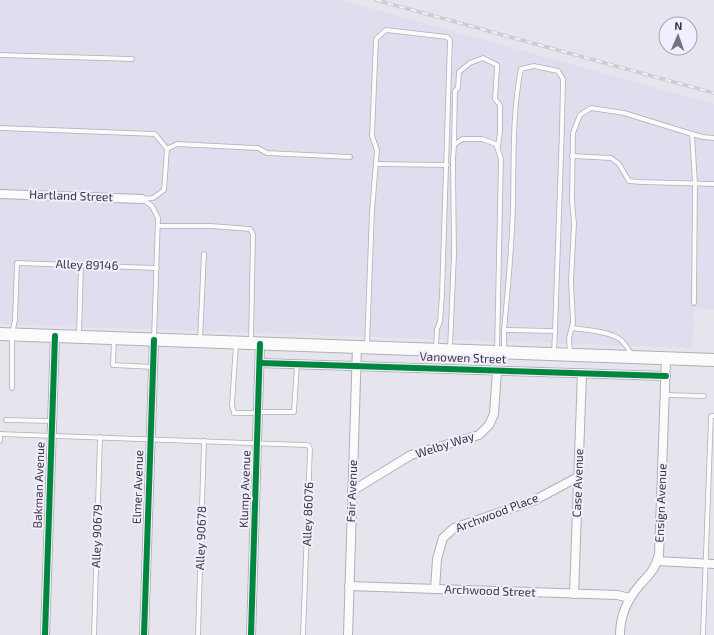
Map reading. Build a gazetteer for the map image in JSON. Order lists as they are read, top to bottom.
{
  "streets": {
    "main road": ["Vanowen Street"],
    "street": [
      "Hartland Street",
      "Welby Way",
      "Case Avenue",
      "Bakman Avenue",
      "Elmer Avenue",
      "Klump Avenue",
      "Fair Avenue",
      "Ensign Avenue",
      "Archwood Place",
      "Archwood Street"
    ],
    "lane": [
      "Alley 89146",
      "Alley 86076",
      "Alley 90679",
      "Alley 90678"
    ]
  },
  "crossings": [
    ["Alley 89146", "Vanowen Street"],
    ["Vanowen Street", "Welby Way"],
    ["Vanowen Street", "Case Avenue"],
    ["Vanowen Street", "Bakman Avenue"],
    ["Vanowen Street", "Elmer Avenue"],
    ["Vanowen Street", "Klump Avenue"],
    ["Vanowen Street", "Fair Avenue"],
    ["Vanowen Street", "Ensign Avenue"],
    ["Welby Way", "Fair Avenue"],
    ["Case Avenue", "Archwood Place"],
    ["Case Avenue", "Archwood Street"],
    ["Bakman Avenue", "Alley 86076"],
    ["Elmer Avenue", "Alley 86076"],
    ["Klump Avenue", "Alley 86076"],
    ["Fair Avenue", "Archwood Street"],
    ["Ensign Avenue", "Archwood Street"],
    ["Archwood Place", "Archwood Street"],
    ["Alley 86076", "Alley 90679"],
    ["Alley 86076", "Alley 90678"]
  ],
  "north": "top"
}
